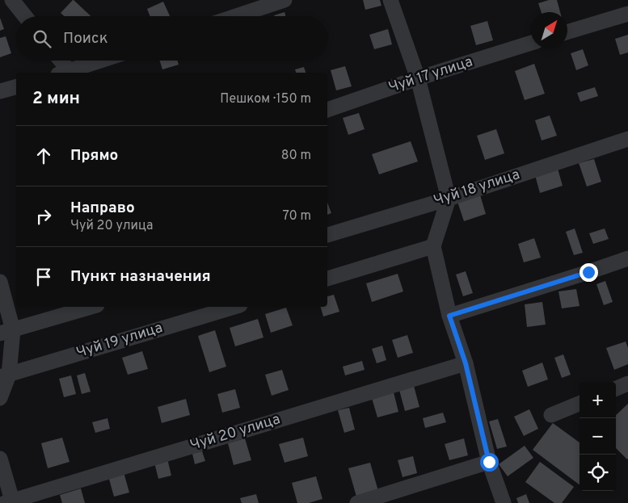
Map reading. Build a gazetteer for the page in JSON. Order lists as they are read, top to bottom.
{
  "streets": {
    "street": [
      "Чуй 17 улица",
      "Чуй 18 улица",
      "Чуй 19 улица",
      "Чуй 20 улица"
    ]
  },
  "north": "top right",
  "page": {
    "search": "Поиск",
    "heading": ["2 мин", "Пешком · 150 m"],
    "list": [
      ["Прямо", "80 m"],
      ["Направо", "Чуй 20 улица", "70 m"],
      "Пункт назначения"
    ],
    "map_buttons": ["+", "−"]
  }
}
